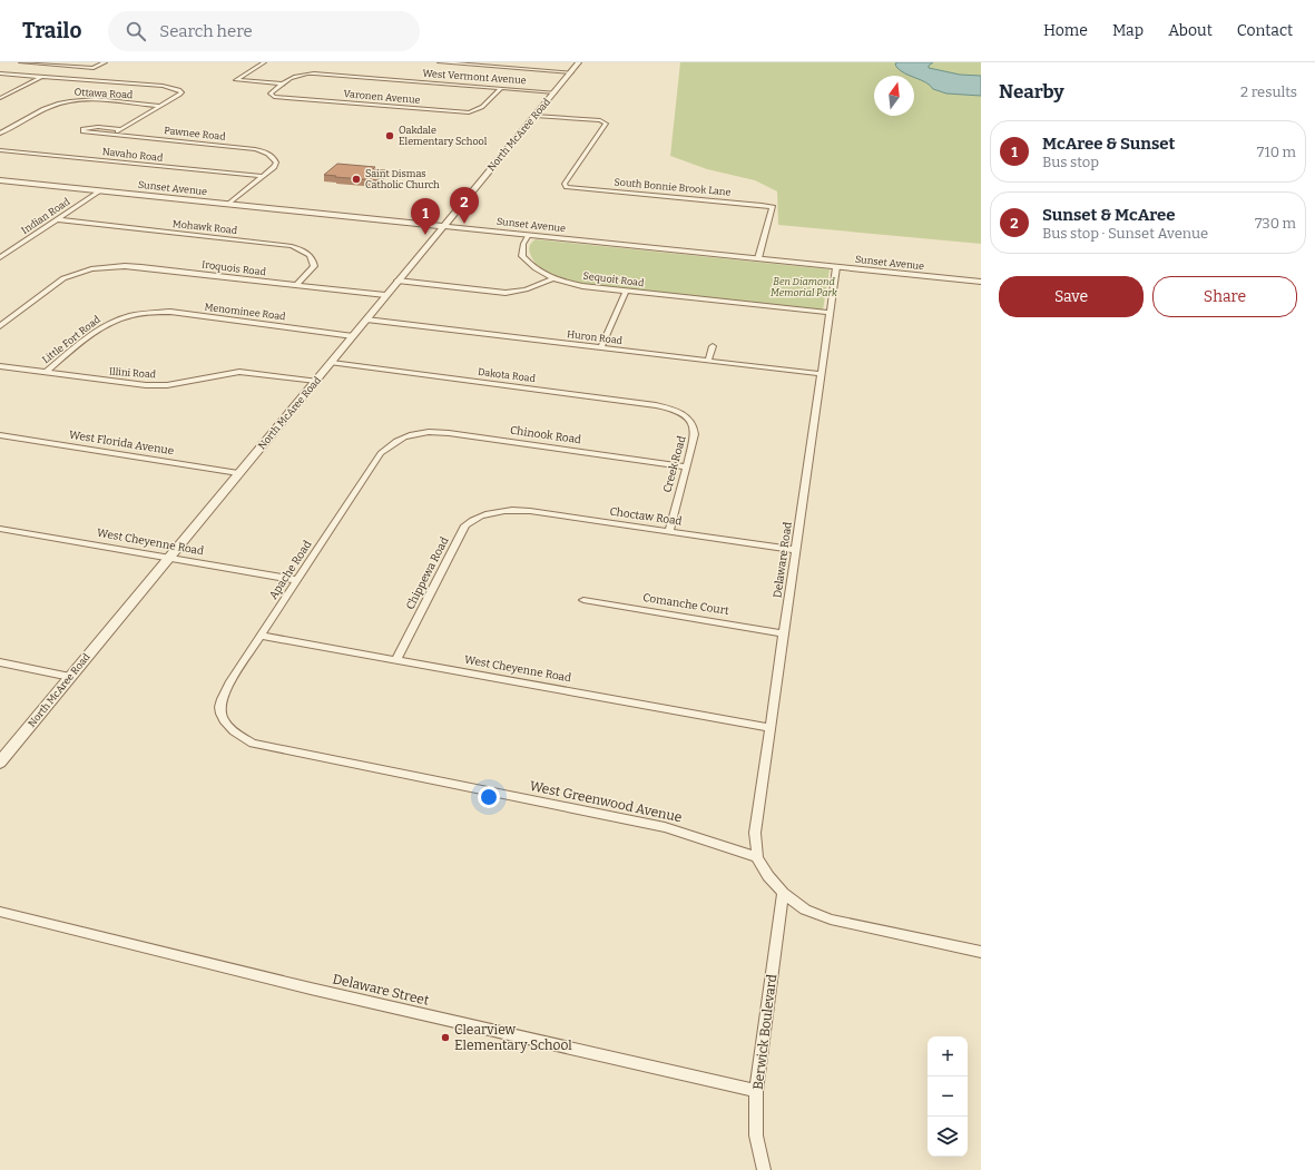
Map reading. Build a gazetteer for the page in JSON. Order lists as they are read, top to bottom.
{
  "streets": {
    "street": [
      "West Vermont Avenue",
      "Ottawa Road",
      "Varonen Avenue",
      "Pawnee Road",
      "North McAree Road",
      "Navaho Road",
      "South Bonnie Brook Lane",
      "Sunset Avenue",
      "Indian Road",
      "Mohawk Road",
      "Iroquois Road",
      "Sequoit Road",
      "Menominee Road",
      "Huron Road",
      "Little Fort Road",
      "Illini Road",
      "Dakota Road",
      "Chinook Road",
      "West Florida Avenue",
      "Creek Road",
      "Choctaw Road",
      "West Cheyenne Road",
      "Delaware Road",
      "Apache Road",
      "Chippewa Road",
      "Comanche Court",
      "West Greenwood Avenue",
      "Delaware Street",
      "Berwick Boulevard"
    ]
  },
  "crossings": [
    ["West Vermont Avenue", "Varonen Avenue"],
    ["West Vermont Avenue", "North McAree Road"],
    ["Pawnee Road", "Navaho Road"],
    ["North McAree Road", "South Bonnie Brook Lane"],
    ["North McAree Road", "Sunset Avenue"],
    ["North McAree Road", "Iroquois Road"],
    ["North McAree Road", "Menominee Road"],
    ["North McAree Road", "Huron Road"],
    ["North McAree Road", "Illini Road"],
    ["North McAree Road", "Dakota Road"],
    ["North McAree Road", "West Florida Avenue"],
    ["North McAree Road", "West Cheyenne Road"],
    ["South Bonnie Brook Lane", "Sunset Avenue"],
    ["Sunset Avenue", "Indian Road"],
    ["Sunset Avenue", "Sequoit Road"],
    ["Sunset Avenue", "Delaware Road"],
    ["Indian Road", "Mohawk Road"],
    ["Mohawk Road", "Iroquois Road"],
    ["Sequoit Road", "Delaware Road"],
    ["Menominee Road", "Little Fort Road"],
    ["Huron Road", "Delaware Road"],
    ["Little Fort Road", "Illini Road"],
    ["Dakota Road", "Creek Road"],
    ["Chinook Road", "Creek Road"],
    ["Chinook Road", "Apache Road"],
    ["Creek Road", "Choctaw Road"],
    ["Choctaw Road", "Delaware Road"],
    ["Choctaw Road", "Chippewa Road"],
    ["West Cheyenne Road", "Delaware Road"],
    ["West Cheyenne Road", "Apache Road"],
    ["West Cheyenne Road", "Chippewa Road"],
    ["Delaware Road", "Comanche Court"],
    ["Delaware Road", "West Greenwood Avenue"],
    ["Apache Road", "West Greenwood Avenue"],
    ["Delaware Street", "Berwick Boulevard"]
  ],
  "parks": ["Ben Diamond Memorial Park"],
  "places": ["Oakdale Elementary School", "Saint Dismas Catholic Church", "Clearview Elementary School"],
  "north": "top",
  "page": {
    "header": "Trailo",
    "search": "Search here",
    "nav": [
      "Home",
      "Map",
      "About",
      "Contact"
    ],
    "heading": ["Nearby", "2 results"],
    "list": [
      {
        "mark": "1",
        "name": "McAree & Sunset",
        "note": "Bus stop",
        "value": "710 m"
      },
      {
        "mark": "2",
        "name": "Sunset & McAree",
        "note": "Bus stop · Sunset Avenue",
        "value": "730 m"
      }
    ],
    "pins": ["2", "1"],
    "buttons": ["Save", "Share"],
    "map_buttons": ["+", "−"]
  }
}
